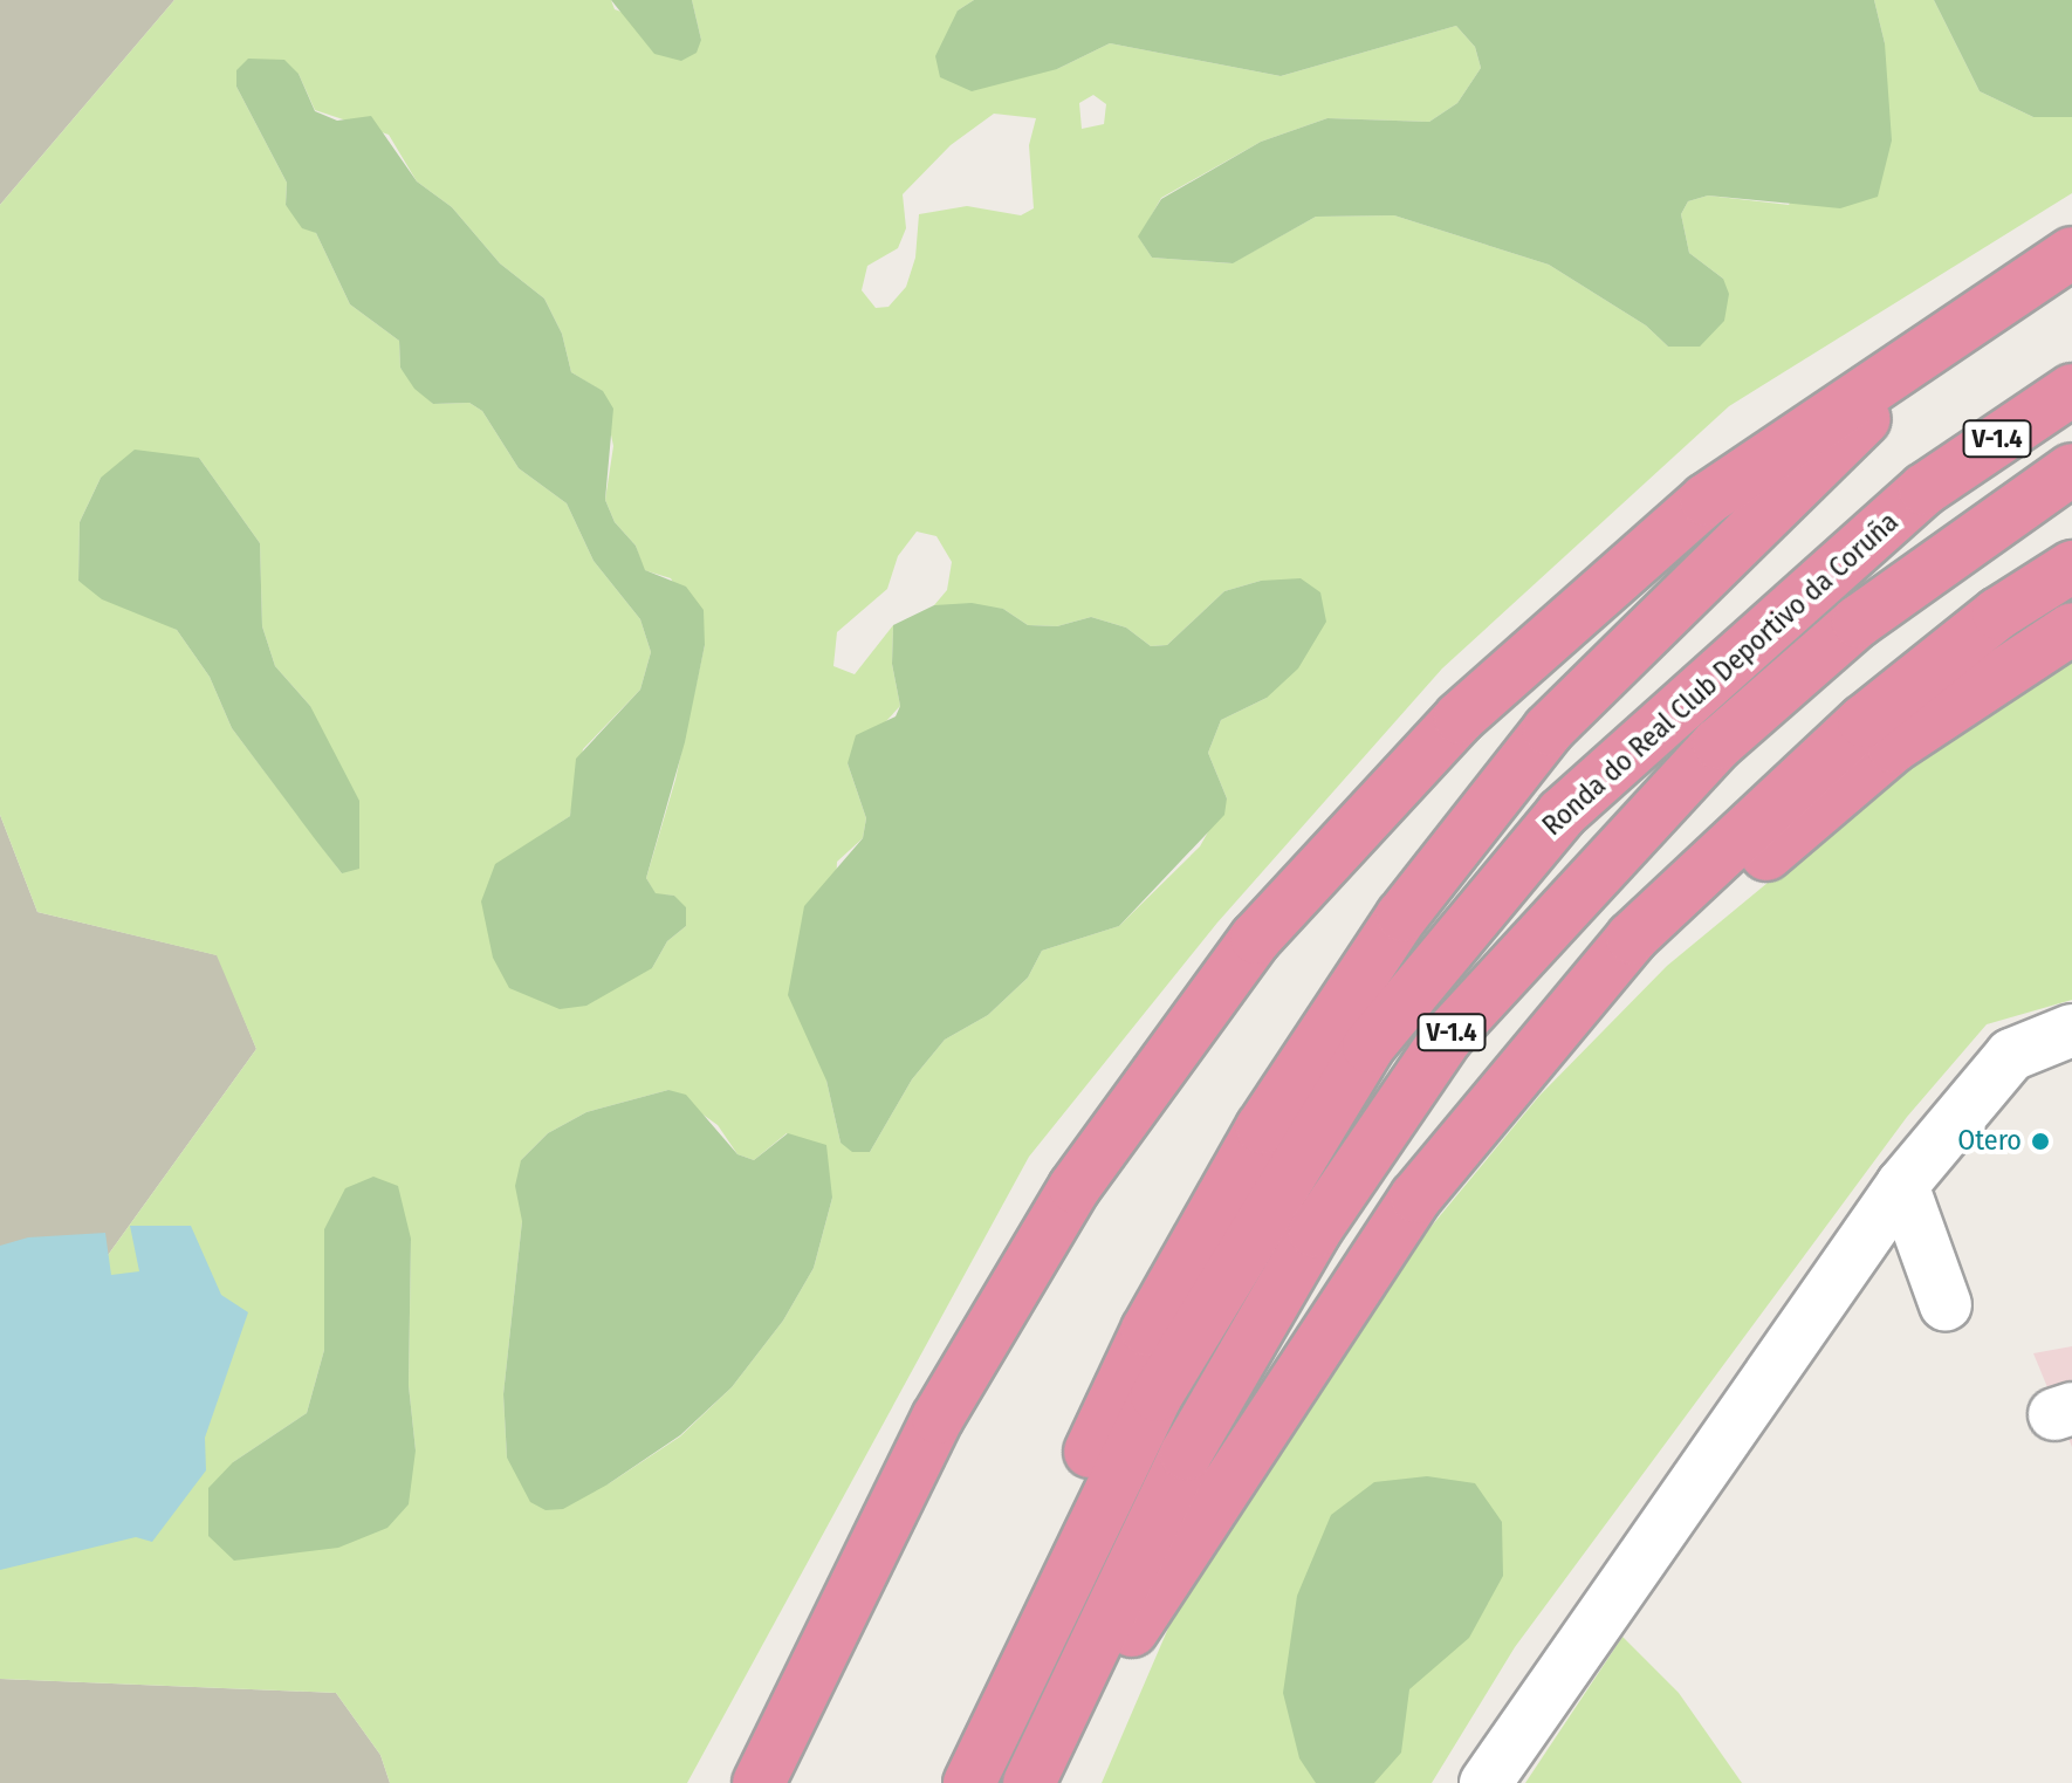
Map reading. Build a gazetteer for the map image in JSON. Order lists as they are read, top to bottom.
{
  "streets": {
    "highway": ["V-1.4", "Ronda do Real Club Deportivo da Coruña"]
  },
  "places": ["Otero"]
}
